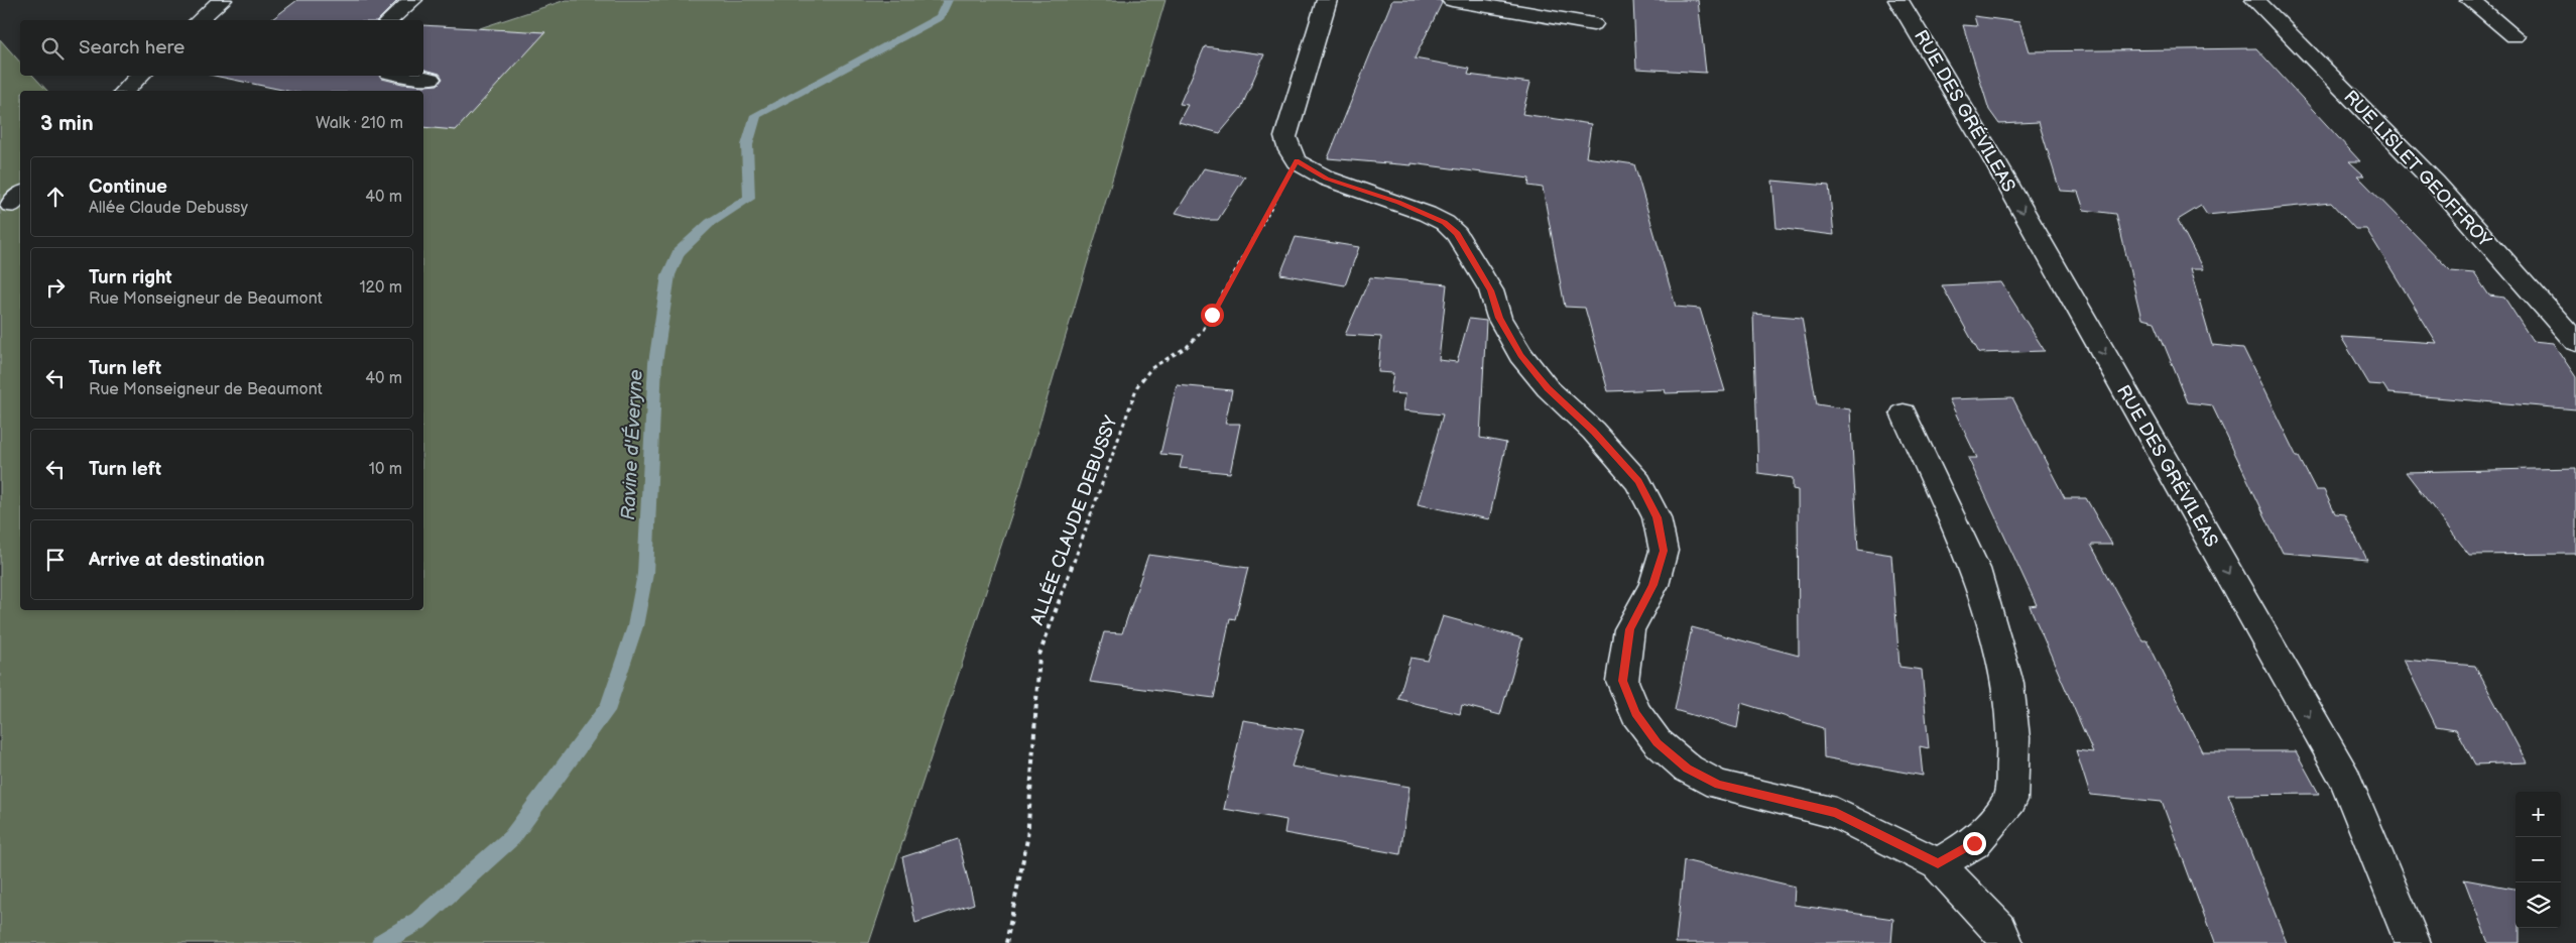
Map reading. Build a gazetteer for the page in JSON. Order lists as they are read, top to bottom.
{
  "streets": {
    "street": ["RUE DES GRÉVILEAS", "RUE LISLET GEOFFROY"],
    "path": ["ALLÉE CLAUDE DEBUSSY"]
  },
  "one_way": ["RUE DES GRÉVILEAS"],
  "water": ["Ravine d'Éveryne"],
  "page": {
    "search": "Search here",
    "heading": ["3 min", "Walk · 210 m"],
    "list": [
      ["Continue", "Allée Claude Debussy", "40 m"],
      ["Turn right", "Rue Monseigneur de Beaumont", "120 m"],
      ["Turn left", "Rue Monseigneur de Beaumont", "40 m"],
      ["Turn left", "10 m"],
      "Arrive at destination"
    ],
    "map_buttons": ["+", "−"]
  }
}
